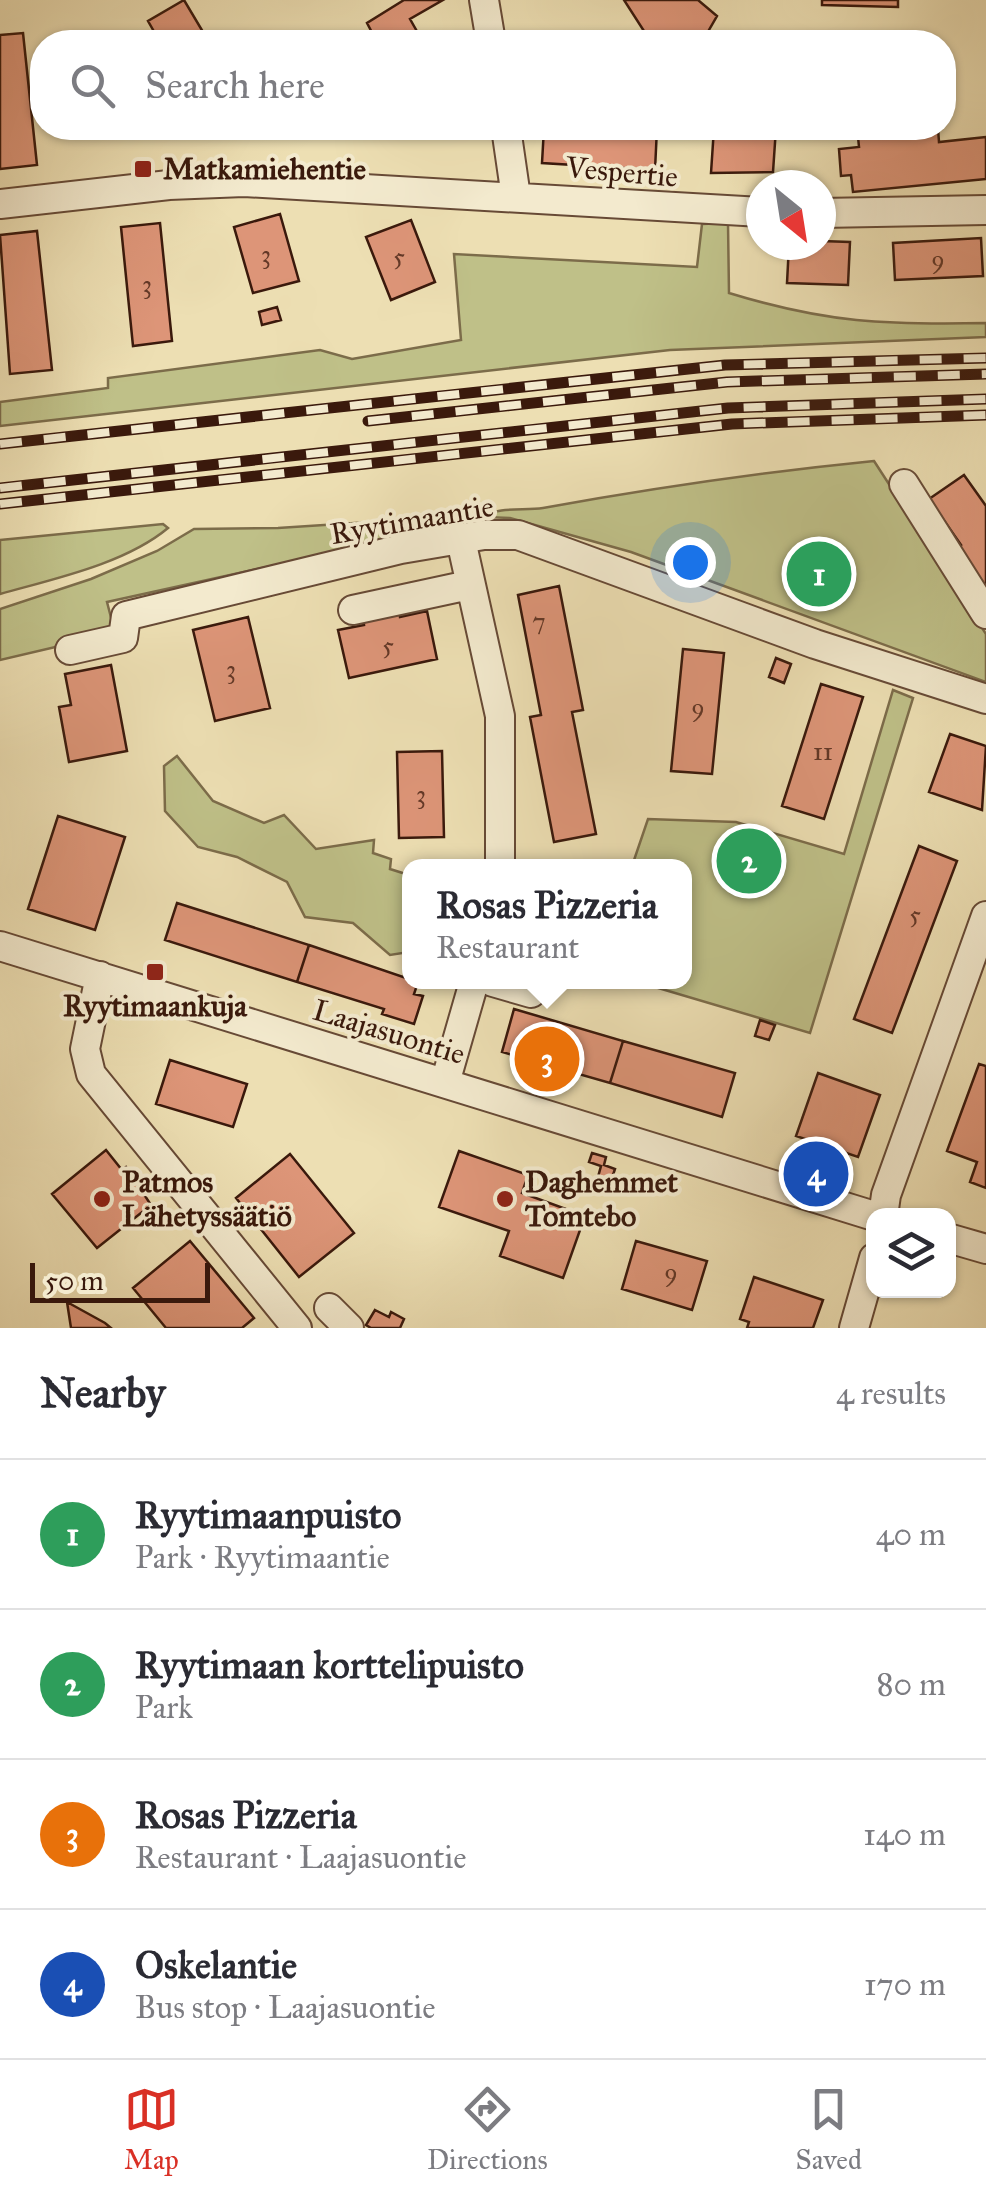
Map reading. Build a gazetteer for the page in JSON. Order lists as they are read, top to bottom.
{
  "streets": {
    "street": ["Vespertie", "Ryytimaantie", "Laajasuontie"]
  },
  "places": {
    "transit": ["Matkamiehentie", "Ryytimaankuja"],
    "other": ["Patmos Lähetyssäätiö", "Daghemmet Tomtebo"]
  },
  "house_numbers": [
    "3",
    "5",
    "9",
    "3",
    "7",
    "5",
    "3",
    "9",
    "11",
    "3",
    "5",
    "9"
  ],
  "scale_bar": "50 m",
  "north": "bottom right",
  "page": {
    "search": "Search here",
    "pins": [
      "1",
      "2",
      "3",
      "4"
    ],
    "popup": ["Rosas Pizzeria", "Restaurant"],
    "scale": "50 m",
    "heading": ["Nearby", "4 results"],
    "list": [
      {
        "mark": "1",
        "name": "Ryytimaanpuisto",
        "note": "Park · Ryytimaantie",
        "value": "40 m"
      },
      {
        "mark": "2",
        "name": "Ryytimaan korttelipuisto",
        "note": "Park",
        "value": "80 m"
      },
      {
        "mark": "3",
        "name": "Rosas Pizzeria",
        "note": "Restaurant · Laajasuontie",
        "value": "140 m"
      },
      {
        "mark": "4",
        "name": "Oskelantie",
        "note": "Bus stop · Laajasuontie",
        "value": "170 m"
      }
    ],
    "nav": ["Map", "Directions", "Saved"]
  }
}
